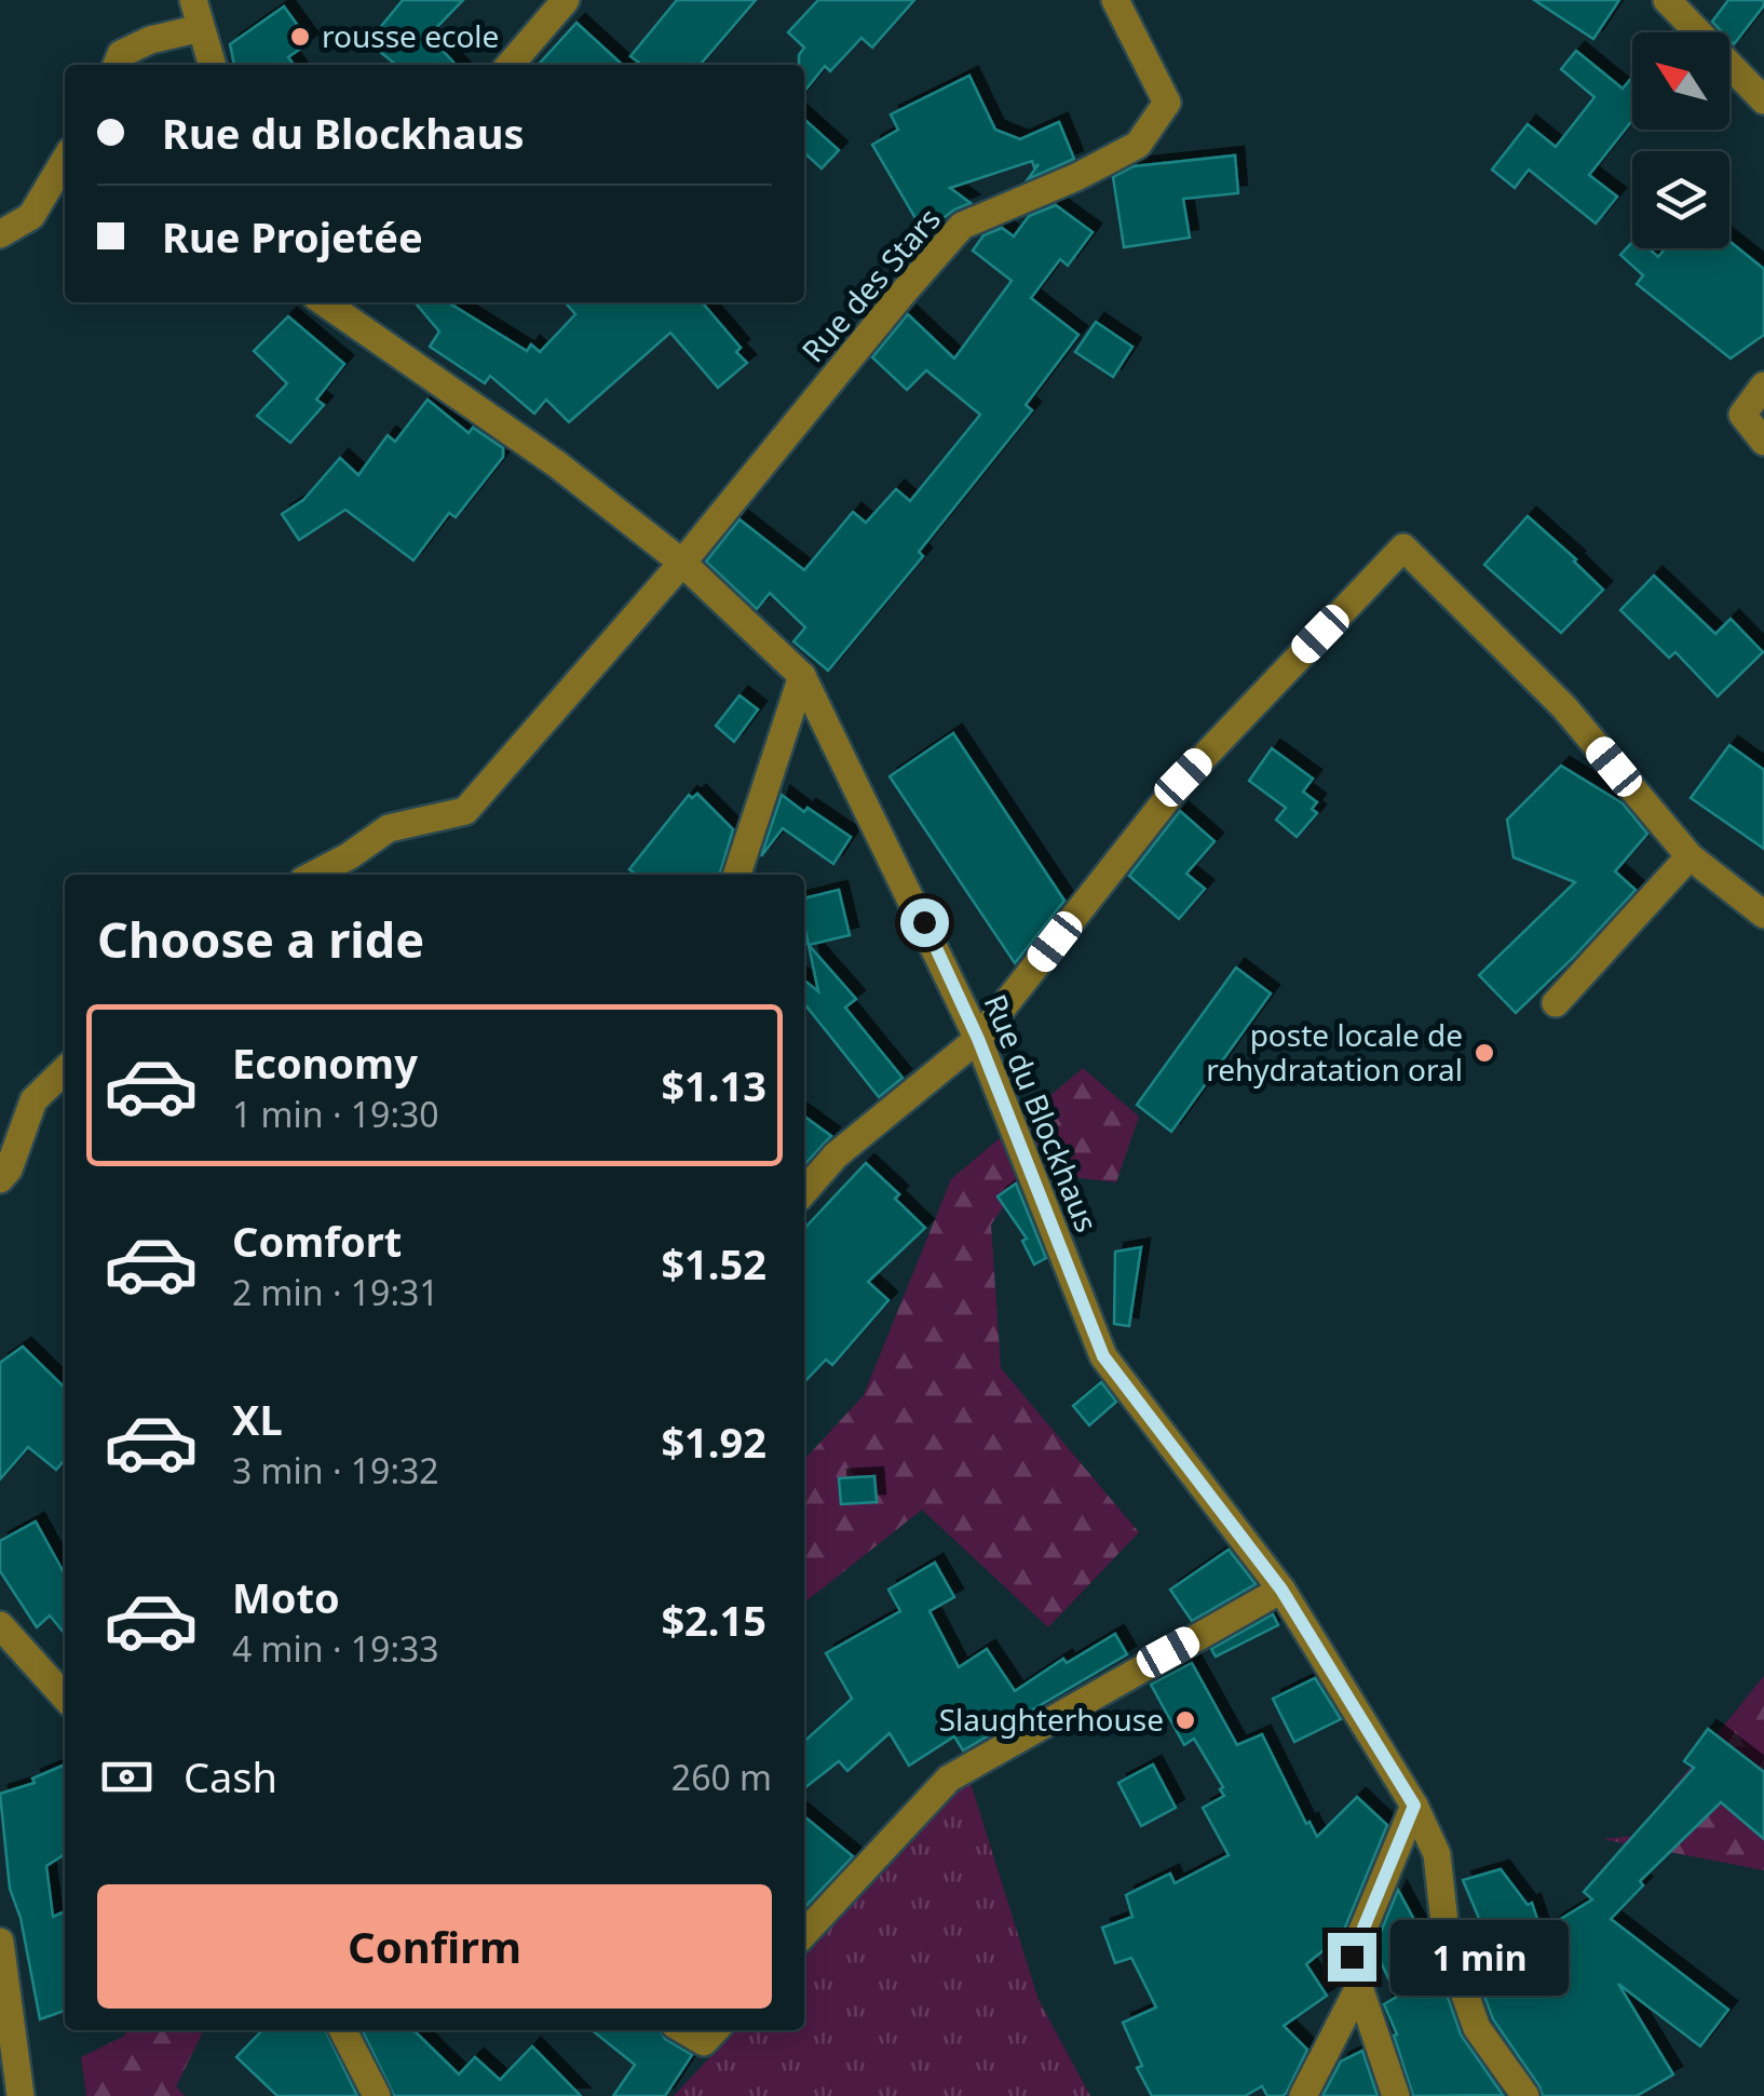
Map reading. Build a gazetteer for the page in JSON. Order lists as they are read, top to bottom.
{
  "streets": {
    "street": ["Rue des Stars", "Rue du Blockhaus"]
  },
  "crossings": [
    ["Rue des Stars", "Rue du Blockhaus"]
  ],
  "places": ["rousse ecole", "poste locale de rehydratation oral", "Slaughterhouse"],
  "north": "top left",
  "page": {
    "banner": ["Rue du Blockhaus", "Rue Projetée"],
    "heading": "Choose a ride",
    "list": [
      {
        "name": "Economy",
        "note": "1 min · 19:30",
        "value": "$1.13"
      },
      {
        "name": "Comfort",
        "note": "2 min · 19:31",
        "value": "$1.52"
      },
      {
        "name": "XL",
        "note": "3 min · 19:32",
        "value": "$1.92"
      },
      {
        "name": "Moto",
        "note": "4 min · 19:33",
        "value": "$2.15"
      }
    ],
    "pay": ["Cash", "260 m"],
    "buttons": "Confirm",
    "bubble": "1 min"
  }
}
